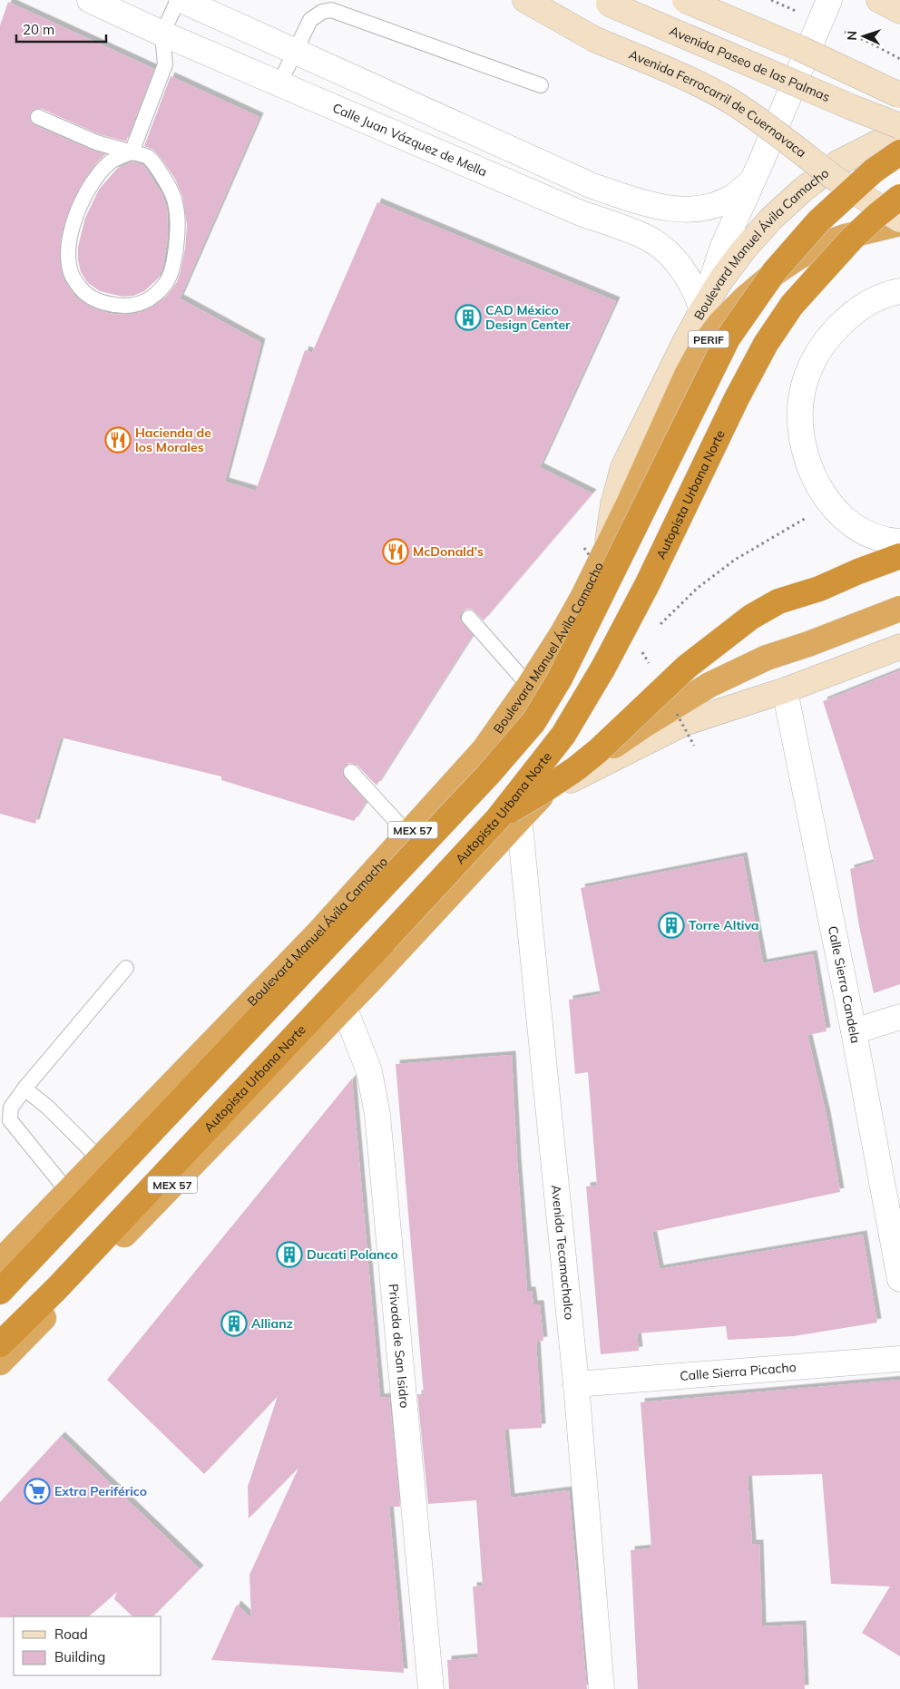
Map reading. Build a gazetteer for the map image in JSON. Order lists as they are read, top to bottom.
{
  "streets": {
    "highway": [
      "Boulevard Manuel Ávila Camacho",
      "PERIF",
      "Autopista Urbana Norte",
      "MEX 57"
    ],
    "main road": ["Avenida Paseo de las Palmas", "Avenida Ferrocarril de Cuernavaca"],
    "street": [
      "Calle Juan Vázquez de Mella",
      "Calle Sierra Candela",
      "Avenida Tecamachalco",
      "Privada de San Isidro",
      "Calle Sierra Picacho"
    ]
  },
  "crossings": [
    ["Avenida Ferrocarril de Cuernavaca", "Boulevard Manuel Ávila Camacho"],
    ["Calle Juan Vázquez de Mella", "Boulevard Manuel Ávila Camacho"],
    ["Autopista Urbana Norte", "MEX 57"],
    ["Autopista Urbana Norte", "Avenida Tecamachalco"],
    ["MEX 57", "Avenida Tecamachalco"],
    ["MEX 57", "Privada de San Isidro"],
    ["Avenida Tecamachalco", "Calle Sierra Picacho"]
  ],
  "places": {
    "building": [
      "CAD México Design Center",
      "Torre Altiva",
      "Ducati Polanco",
      "Allianz"
    ],
    "restaurant": ["Hacienda de los Morales", "McDonald's"],
    "supermarket": ["Extra Periférico"]
  },
  "legend": ["Road", "Building"],
  "scale_bar": "20 m",
  "north": "left"
}
